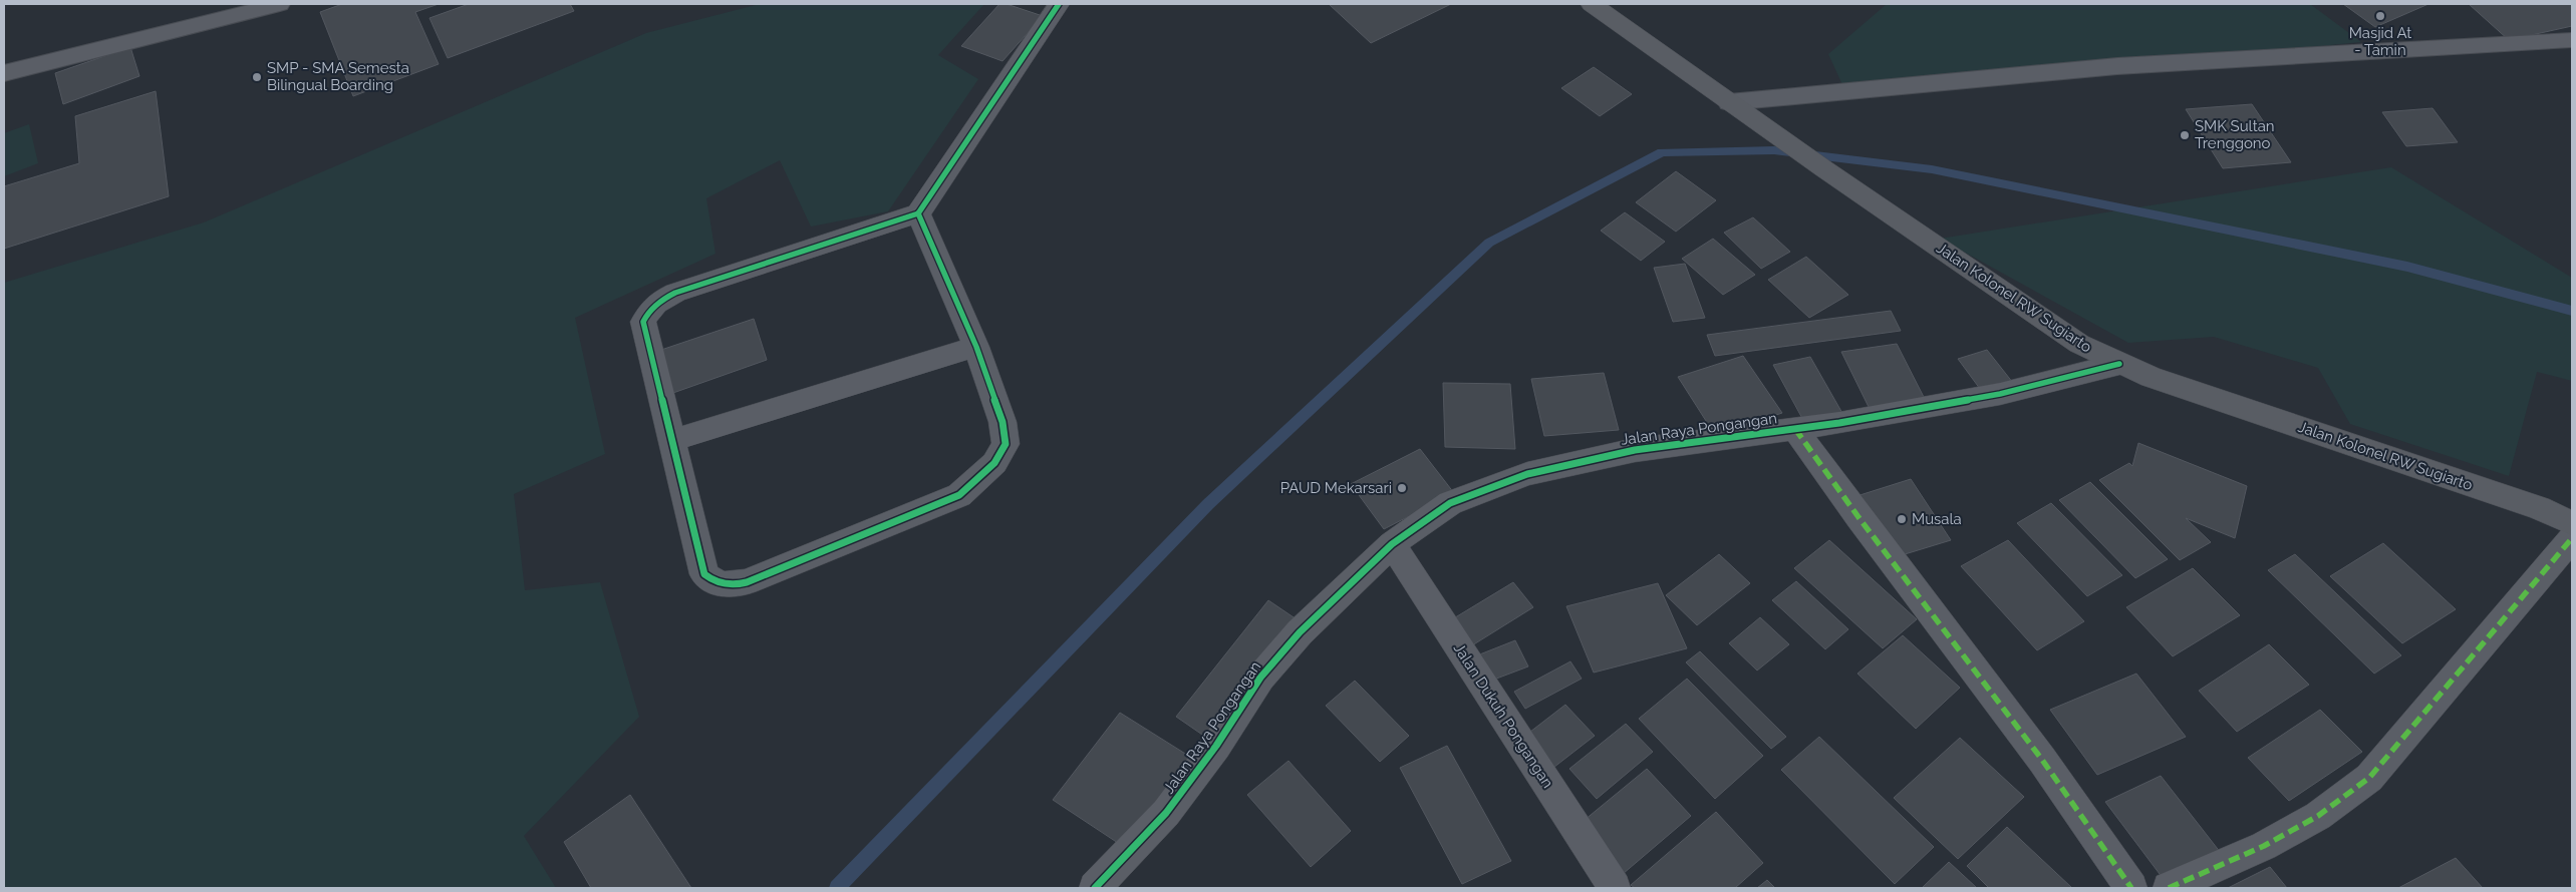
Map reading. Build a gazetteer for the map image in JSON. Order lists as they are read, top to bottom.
{
  "streets": {
    "main road": ["Jalan Kolonel RW Sugiarto"],
    "street": ["Jalan Raya Pongangan", "Jalan Dukuh Pongangan"]
  },
  "crossings": [
    ["Jalan Kolonel RW Sugiarto", "Jalan Raya Pongangan"],
    ["Jalan Raya Pongangan", "Jalan Dukuh Pongangan"]
  ],
  "places": [
    "Masjid At - Tamin",
    "SMP - SMA Semesta Bilingual Boarding",
    "SMK Sultan Trenggono",
    "PAUD Mekarsari",
    "Musala"
  ]
}
